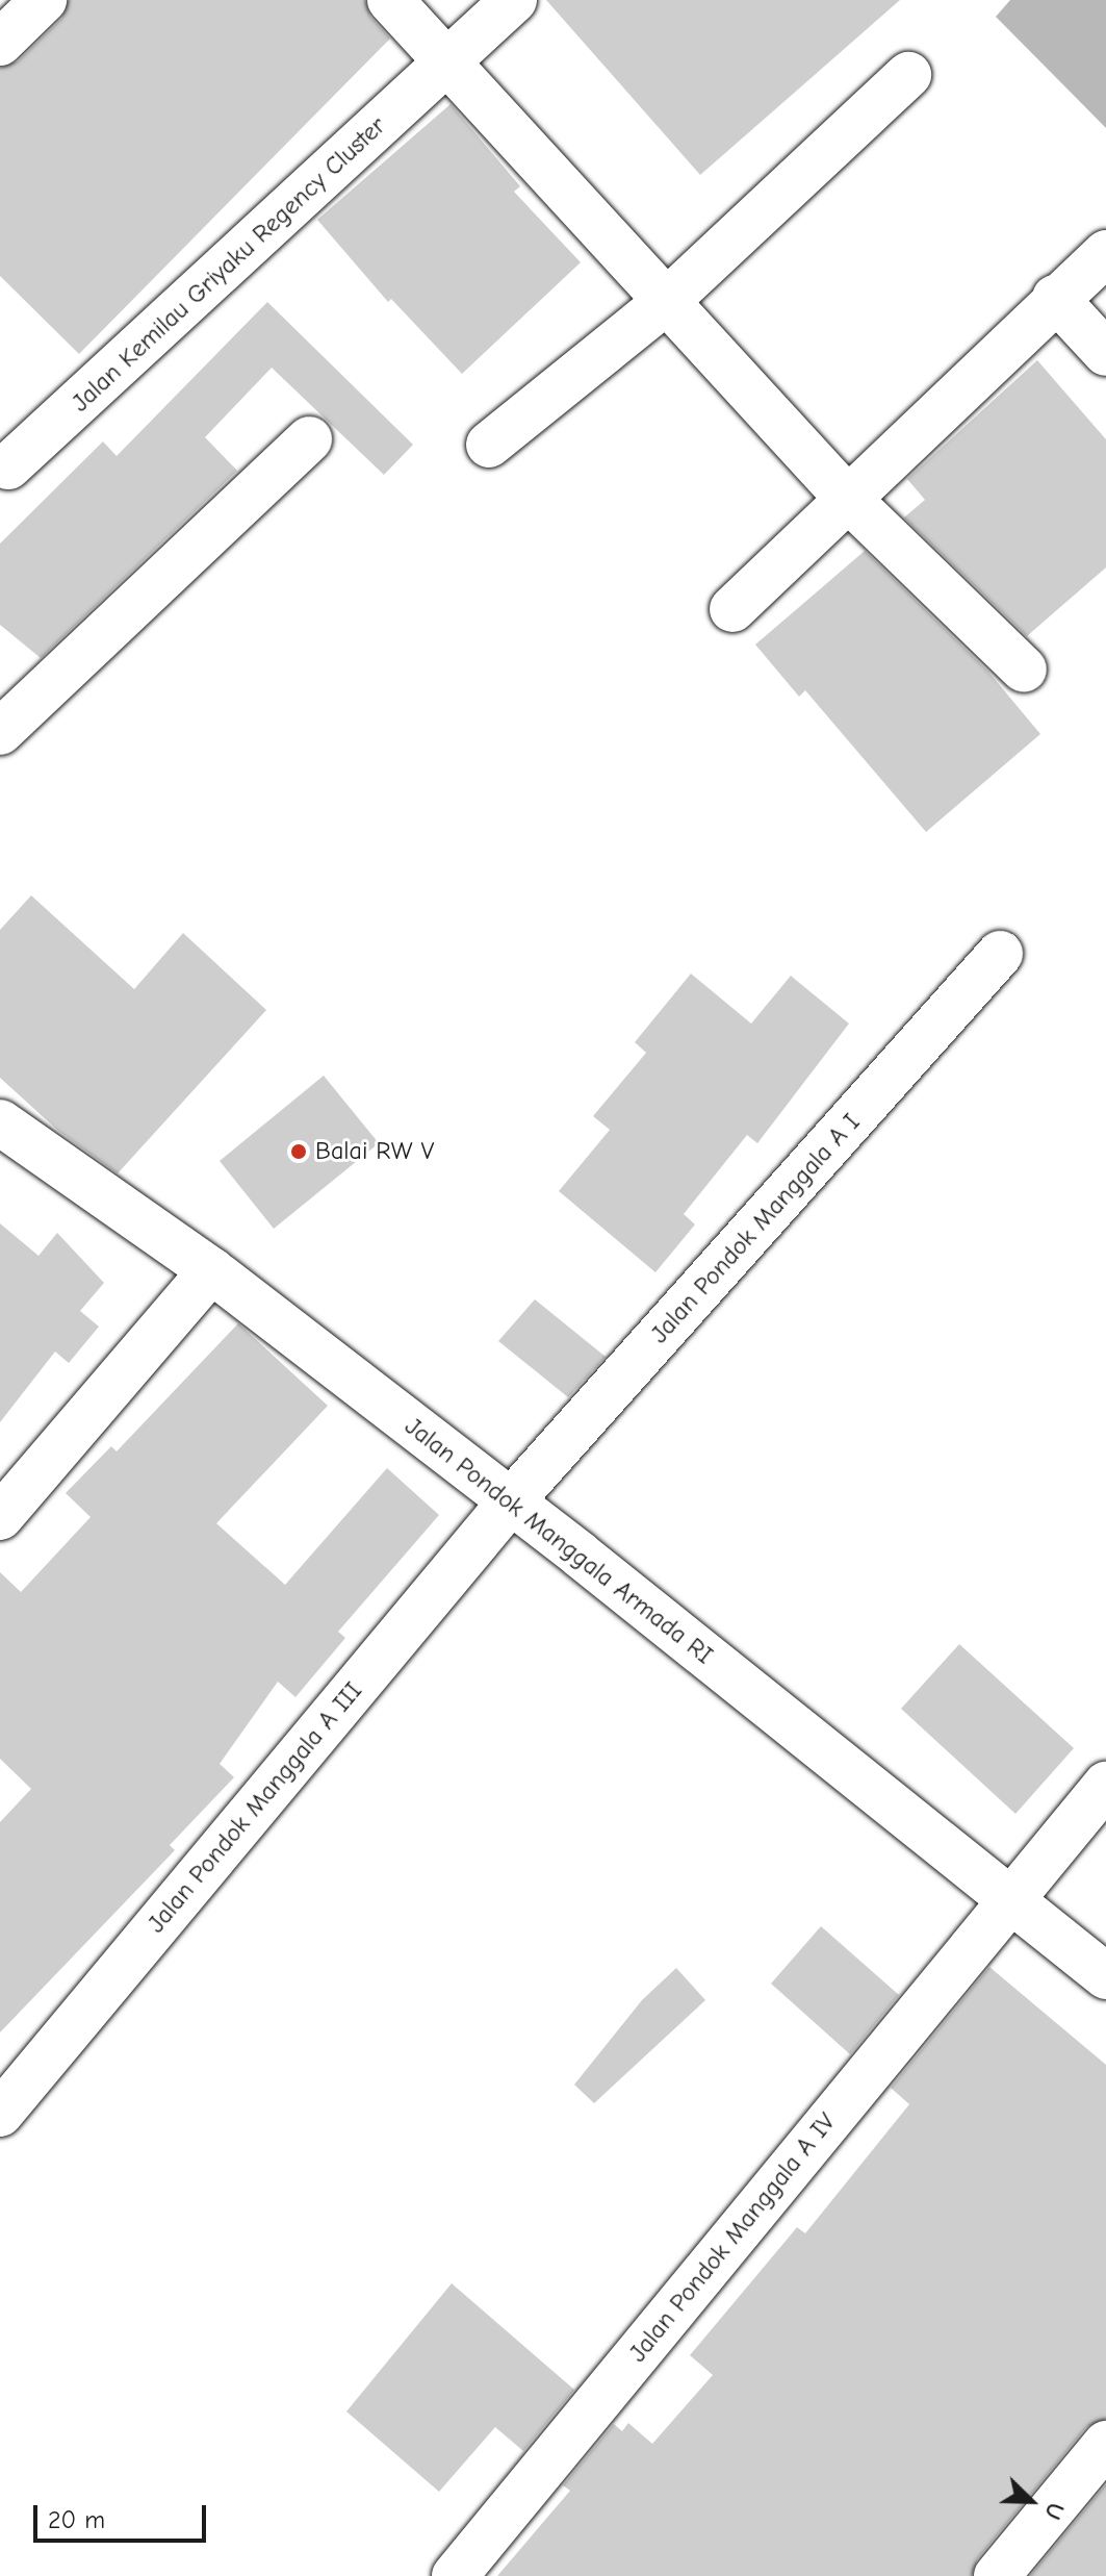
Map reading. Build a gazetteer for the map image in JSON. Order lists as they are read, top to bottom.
{
  "streets": {
    "street": [
      "Jalan Kemilau Griyaku Regency Cluster",
      "Jalan Pondok Manggala A I",
      "Jalan Pondok Manggala Armada RI",
      "Jalan Pondok Manggala A III",
      "Jalan Pondok Manggala A IV"
    ]
  },
  "crossings": [
    ["Jalan Pondok Manggala A I", "Jalan Pondok Manggala Armada RI"],
    ["Jalan Pondok Manggala A I", "Jalan Pondok Manggala A III"],
    ["Jalan Pondok Manggala Armada RI", "Jalan Pondok Manggala A III"],
    ["Jalan Pondok Manggala Armada RI", "Jalan Pondok Manggala A IV"]
  ],
  "places": ["Balai RW V"],
  "scale_bar": "20 m",
  "north": "bottom right"
}
